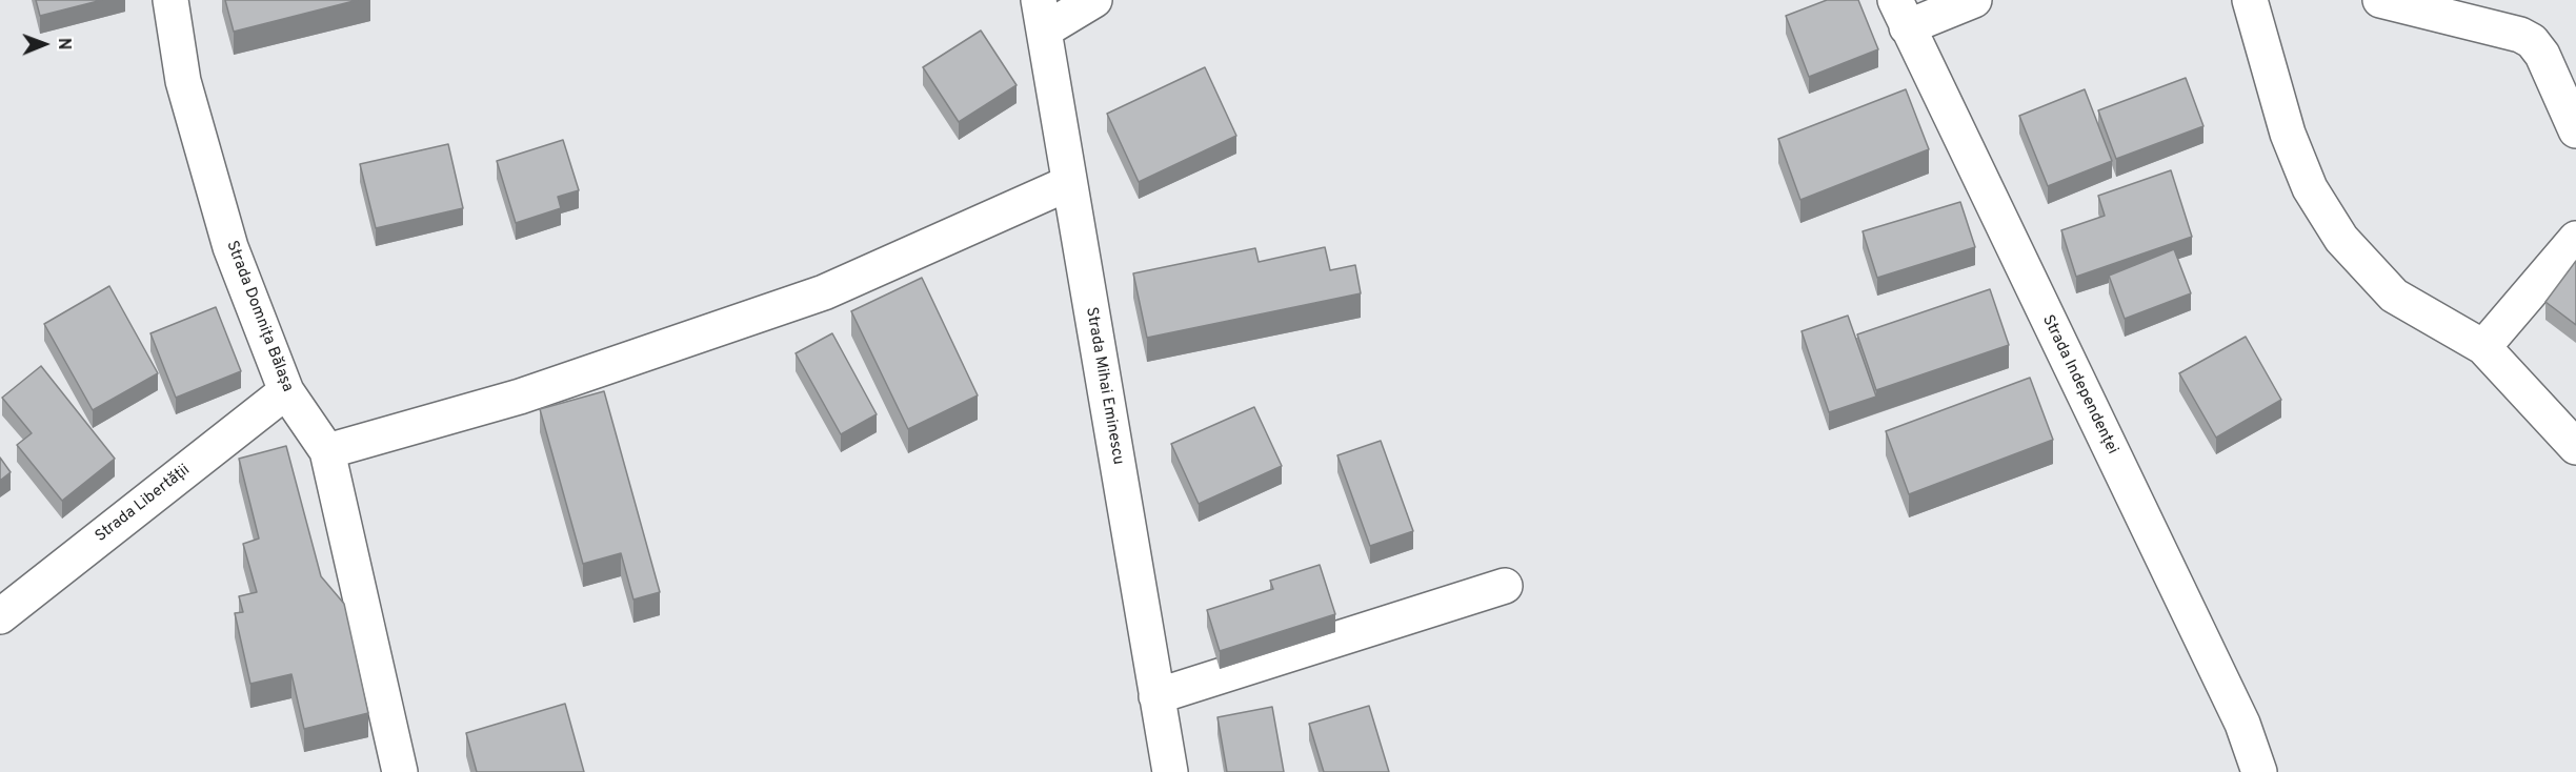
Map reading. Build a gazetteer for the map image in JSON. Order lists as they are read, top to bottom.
{
  "streets": {
    "street": [
      "Strada Domnița Bălașa",
      "Strada Independenței",
      "Strada Mihai Eminescu",
      "Strada Libertății"
    ]
  },
  "crossings": [
    ["Strada Domnița Bălașa", "Strada Libertății"]
  ],
  "north": "right"
}
